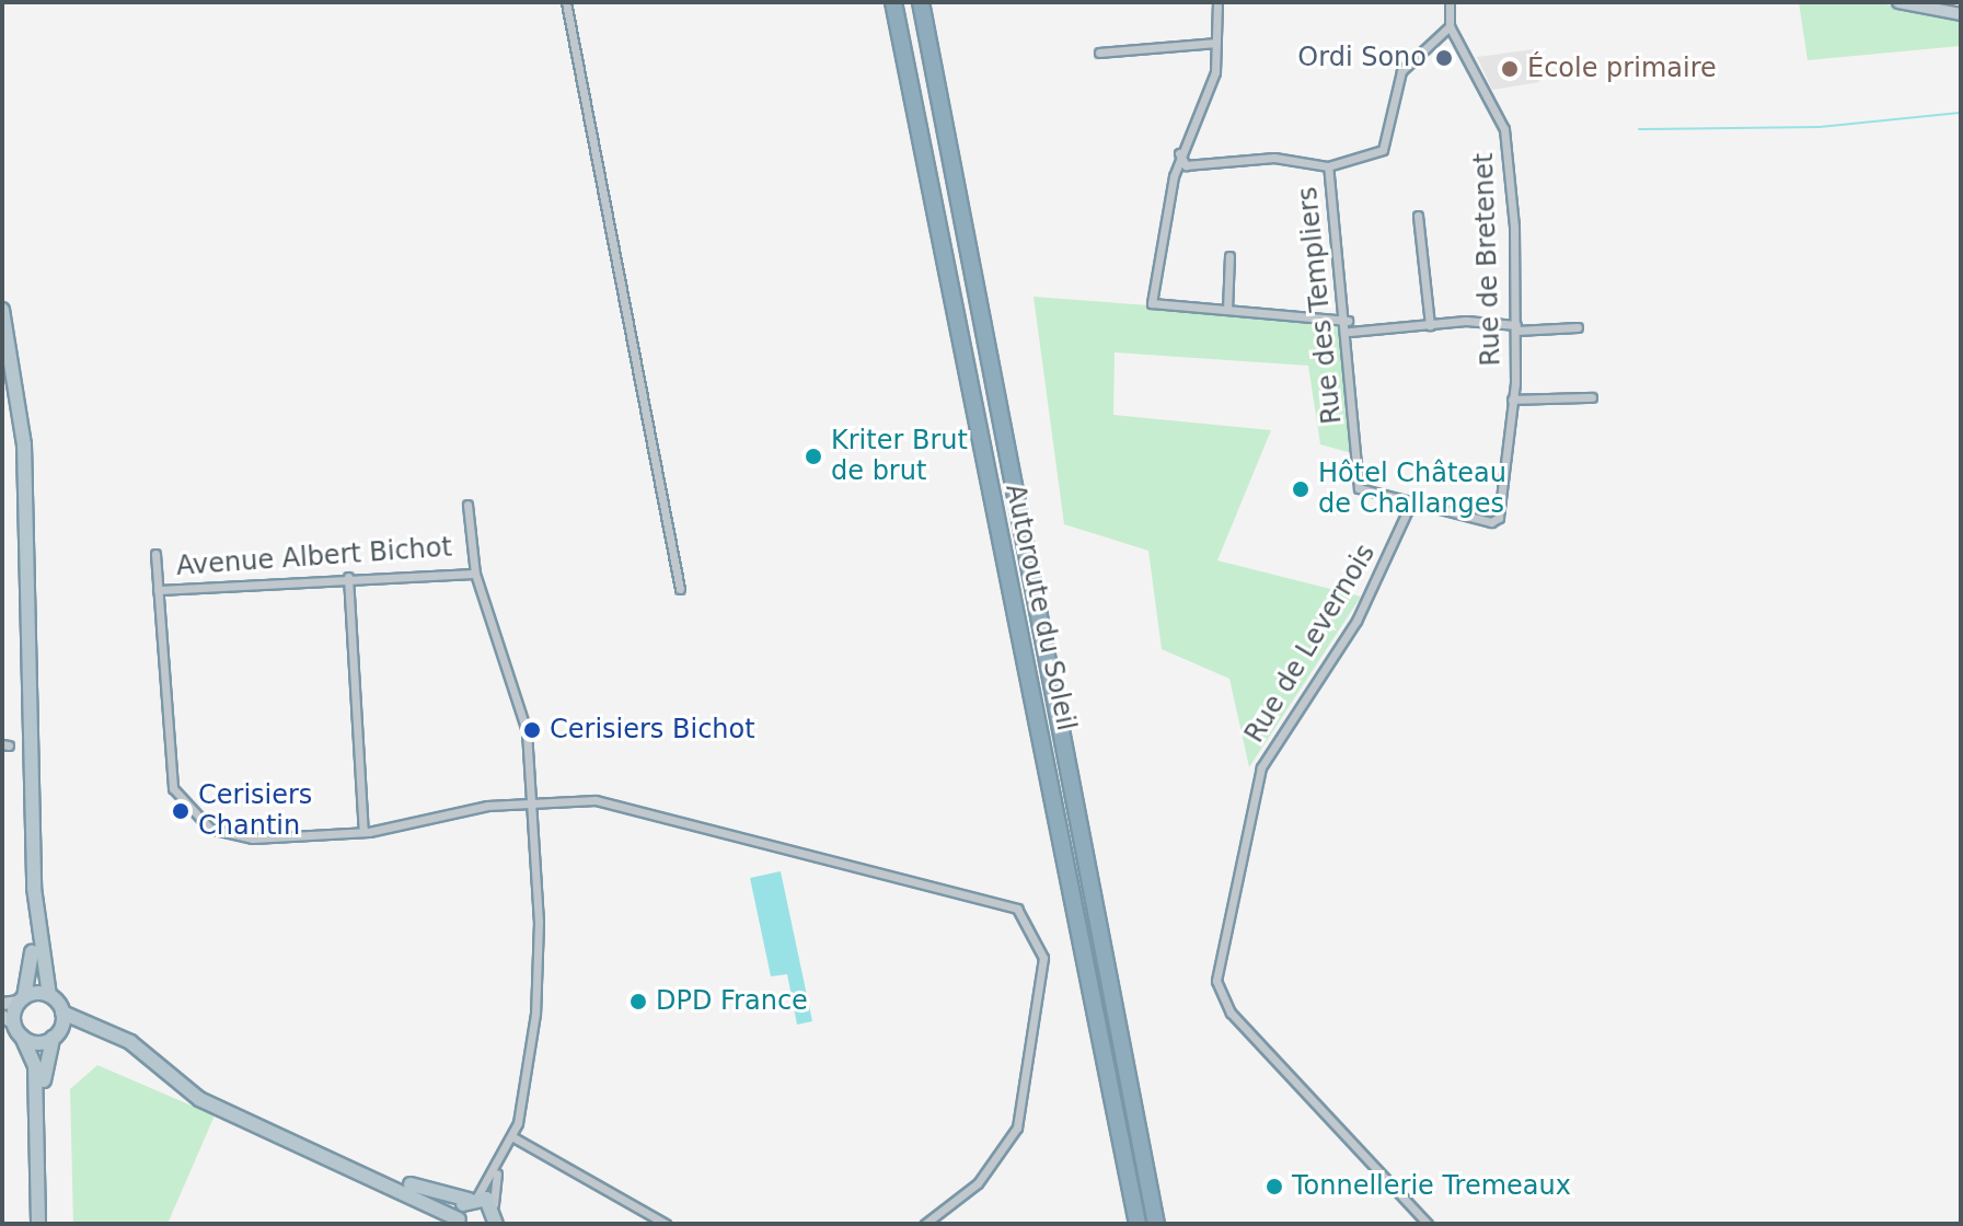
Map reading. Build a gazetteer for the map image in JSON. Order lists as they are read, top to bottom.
{
  "streets": {
    "highway": ["Autoroute du Soleil"],
    "street": [
      "Rue de Bretenet",
      "Rue des Templiers",
      "Avenue Albert Bichot",
      "Rue de Levernois"
    ]
  },
  "crossings": [
    ["Rue de Bretenet", "Rue des Templiers"],
    ["Rue de Bretenet", "Rue de Levernois"],
    ["Rue des Templiers", "Rue de Levernois"]
  ],
  "places": [
    "Ordi Sono",
    "École primaire",
    "Kriter Brut de brut",
    "Hôtel Château de Challanges",
    "Cerisiers Bichot",
    "Cerisiers Chantin",
    "DPD France",
    "Tonnellerie Tremeaux"
  ]
}
